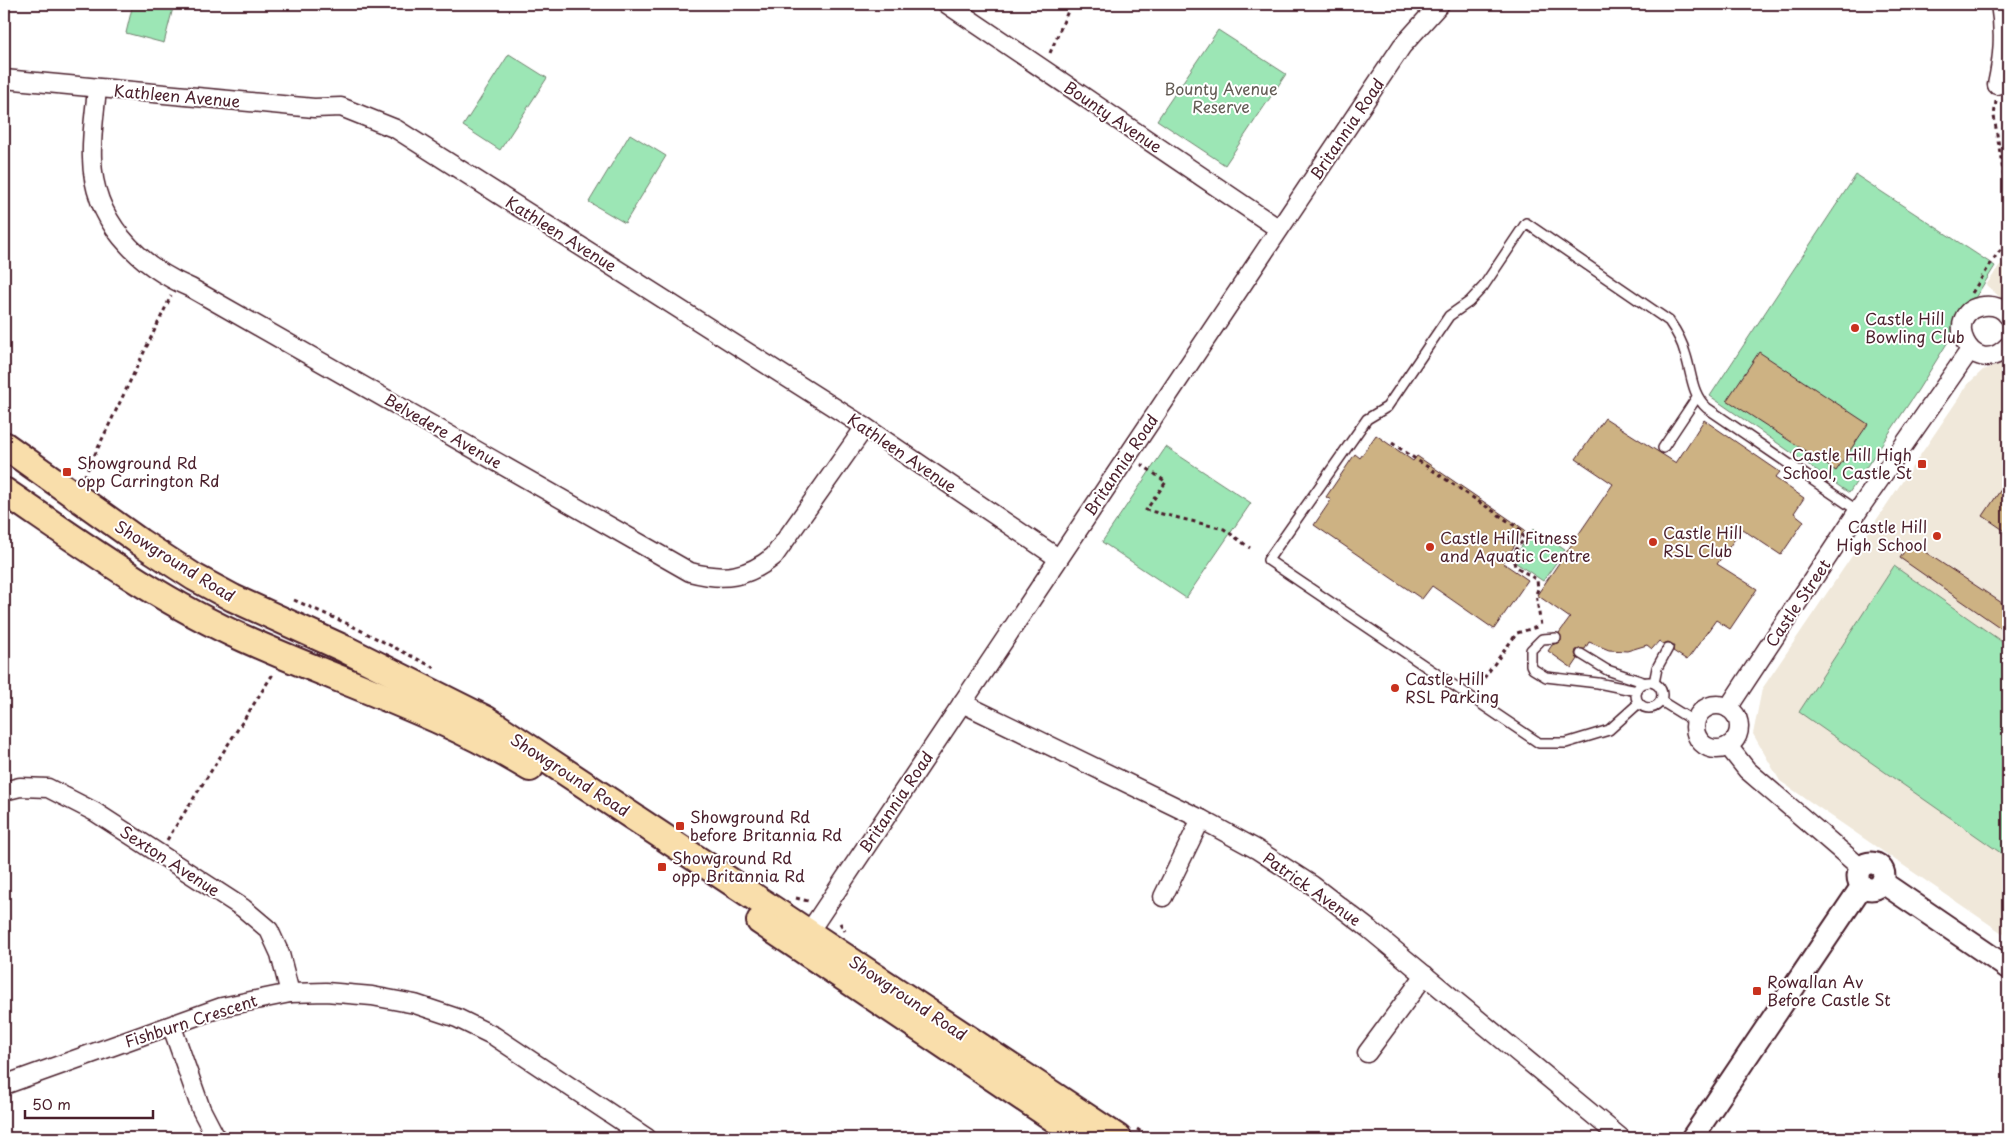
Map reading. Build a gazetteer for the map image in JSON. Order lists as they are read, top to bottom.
{
  "streets": {
    "main road": ["Showground Road"],
    "street": [
      "Kathleen Avenue",
      "Bounty Avenue",
      "Britannia Road",
      "Belvedere Avenue",
      "Castle Street",
      "Sexton Avenue",
      "Patrick Avenue",
      "Fishburn Crescent"
    ]
  },
  "crossings": [
    ["Kathleen Avenue", "Britannia Road"],
    ["Kathleen Avenue", "Belvedere Avenue"],
    ["Bounty Avenue", "Britannia Road"],
    ["Britannia Road", "Showground Road"],
    ["Britannia Road", "Patrick Avenue"],
    ["Sexton Avenue", "Fishburn Crescent"]
  ],
  "parks": ["Bounty Avenue Reserve"],
  "places": {
    "other": [
      "Castle Hill Bowling Club",
      "Castle Hill High School",
      "Castle Hill RSL Club",
      "Castle Hill Fitness and Aquatic Centre",
      "Castle Hill RSL Parking"
    ],
    "transit": [
      "Castle Hill High School, Castle St",
      "Showground Rd opp Carrington Rd",
      "Showground Rd before Britannia Rd",
      "Showground Rd opp Britannia Rd",
      "Rowallan Av Before Castle St"
    ]
  },
  "scale_bar": "50 m"
}
